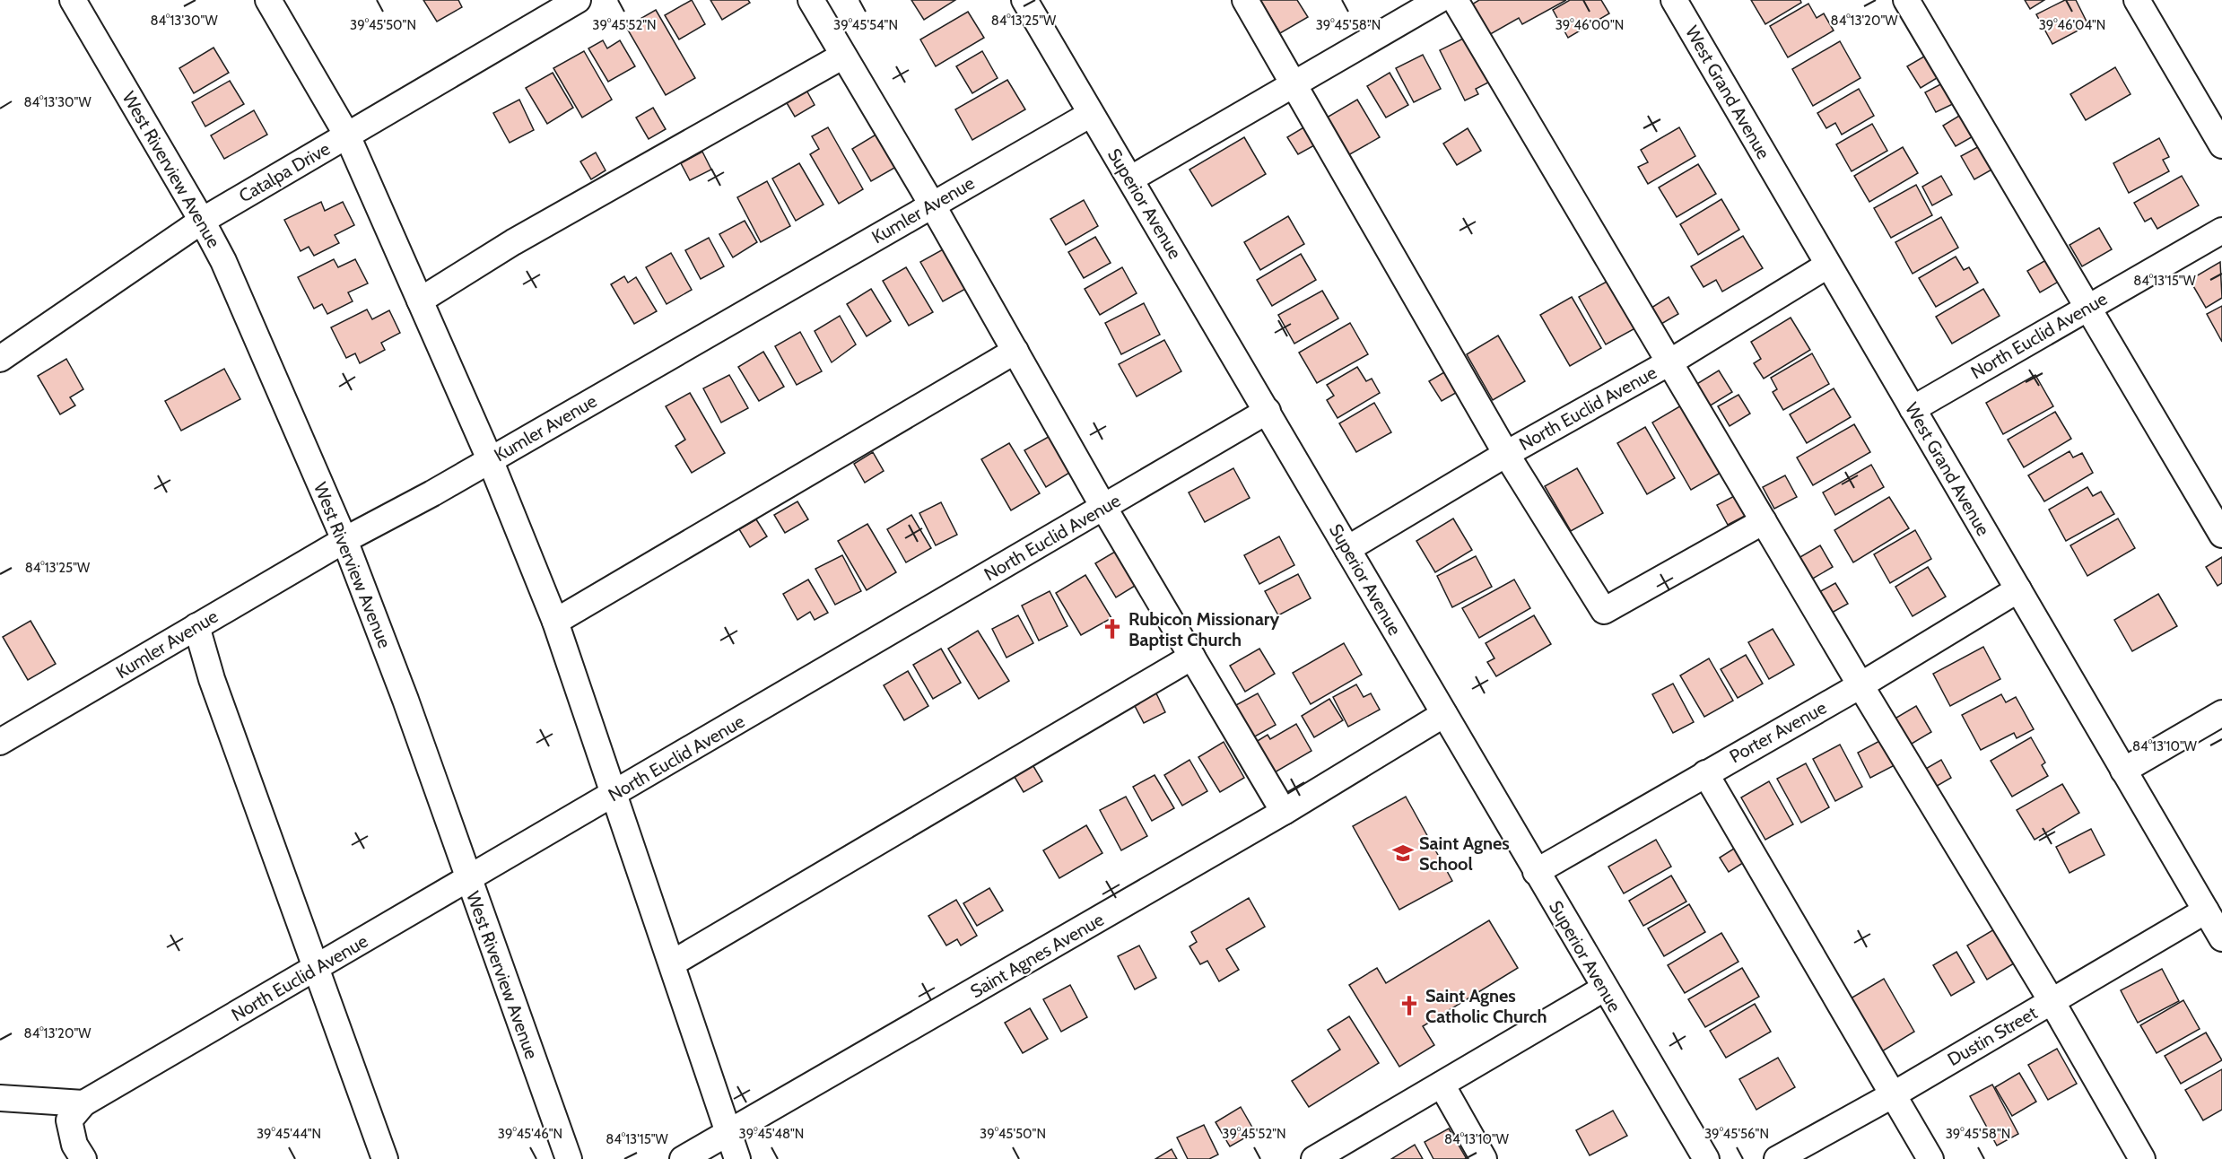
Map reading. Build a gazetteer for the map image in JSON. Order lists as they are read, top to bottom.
{
  "streets": {
    "street": [
      "West Grand Avenue",
      "West Riverview Avenue",
      "Catalpa Drive",
      "Superior Avenue",
      "Kumler Avenue",
      "North Euclid Avenue",
      "Porter Avenue",
      "Saint Agnes Avenue",
      "Dustin Street"
    ]
  },
  "crossings": [
    ["West Grand Avenue", "North Euclid Avenue"],
    ["West Grand Avenue", "Porter Avenue"],
    ["West Grand Avenue", "Dustin Street"],
    ["West Riverview Avenue", "Catalpa Drive"],
    ["West Riverview Avenue", "Kumler Avenue"],
    ["West Riverview Avenue", "North Euclid Avenue"],
    ["Superior Avenue", "Kumler Avenue"],
    ["Superior Avenue", "North Euclid Avenue"],
    ["Superior Avenue", "Porter Avenue"],
    ["Superior Avenue", "Saint Agnes Avenue"]
  ],
  "places": {
    "church": ["Rubicon Missionary Baptist Church", "Saint Agnes Catholic Church"],
    "school or university": ["Saint Agnes School"]
  },
  "coordinates": [
    "84°13'30\"W",
    "84°13'25\"W",
    "84°13'20\"W",
    "39°46'04\"N",
    "39°45'50\"N",
    "39°45'52\"N",
    "39°45'54\"N",
    "39°45'58\"N",
    "39°46'00\"N",
    "84°13'15\"W",
    "84°13'10\"W",
    "39°45'44\"N",
    "39°45'46\"N",
    "39°45'48\"N",
    "39°45'56\"N"
  ]
}
